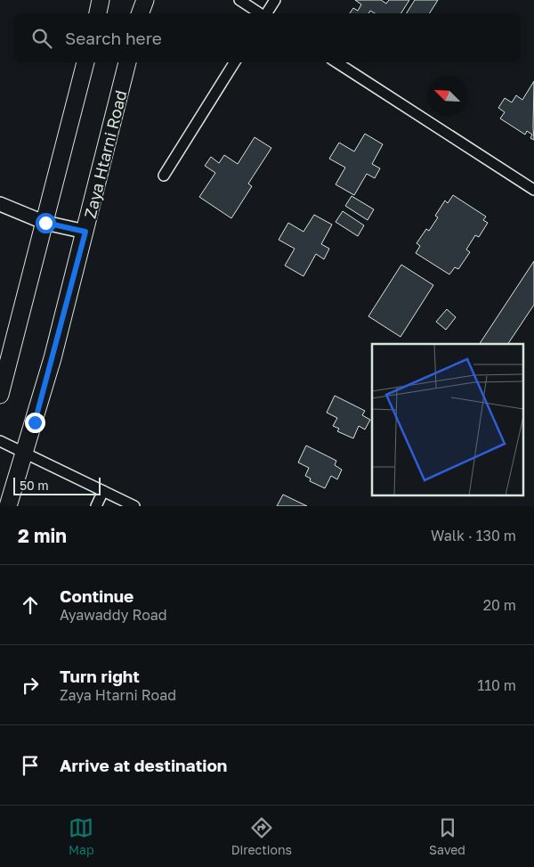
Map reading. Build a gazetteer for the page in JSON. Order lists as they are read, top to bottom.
{
  "streets": {
    "main road": ["Zaya Htarni Road"]
  },
  "scale_bar": "50 m",
  "north": "top left",
  "page": {
    "search": "Search here",
    "scale": "50 m",
    "heading": ["2 min", "Walk · 130 m"],
    "list": [
      ["Continue", "Ayawaddy Road", "20 m"],
      ["Turn right", "Zaya Htarni Road", "110 m"],
      "Arrive at destination"
    ],
    "nav": ["Map", "Directions", "Saved"]
  }
}
